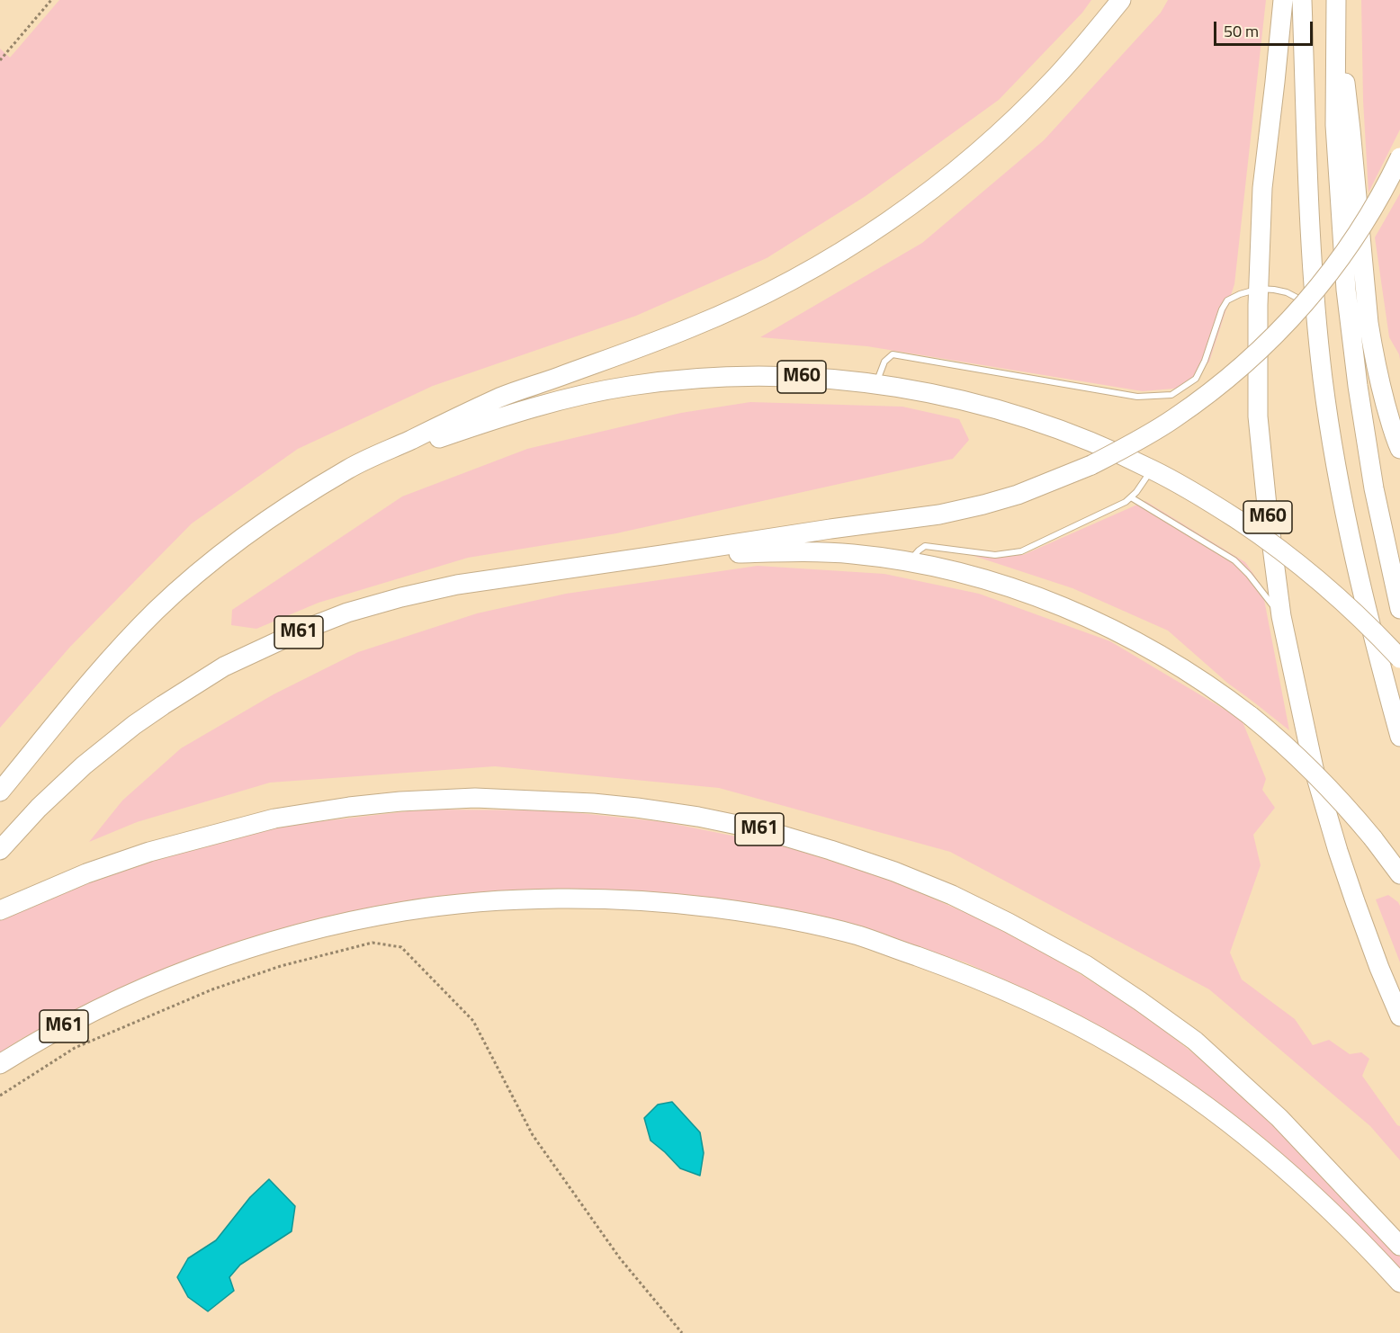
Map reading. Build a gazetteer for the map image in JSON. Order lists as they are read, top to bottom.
{
  "streets": {
    "highway": ["M60", "M61"]
  },
  "scale_bar": "50 m"
}
